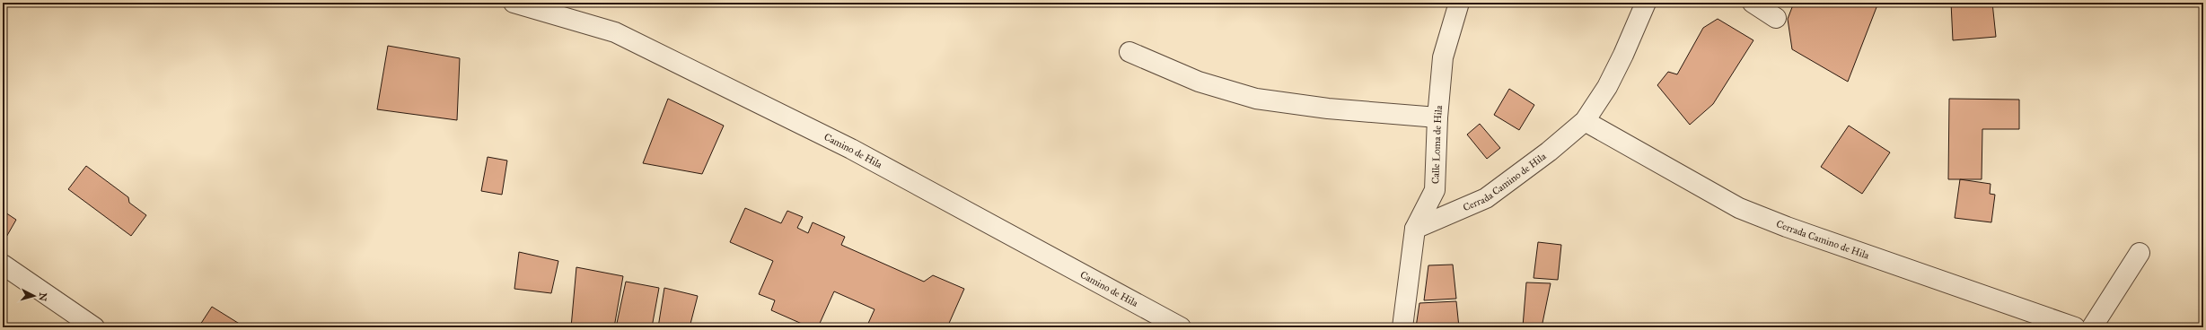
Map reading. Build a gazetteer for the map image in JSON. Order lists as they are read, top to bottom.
{
  "streets": {
    "street": ["Calle Loma de Hila", "Camino de Hila", "Cerrada Camino de Hila"]
  },
  "crossings": [
    ["Calle Loma de Hila", "Cerrada Camino de Hila"]
  ],
  "north": "right"
}
